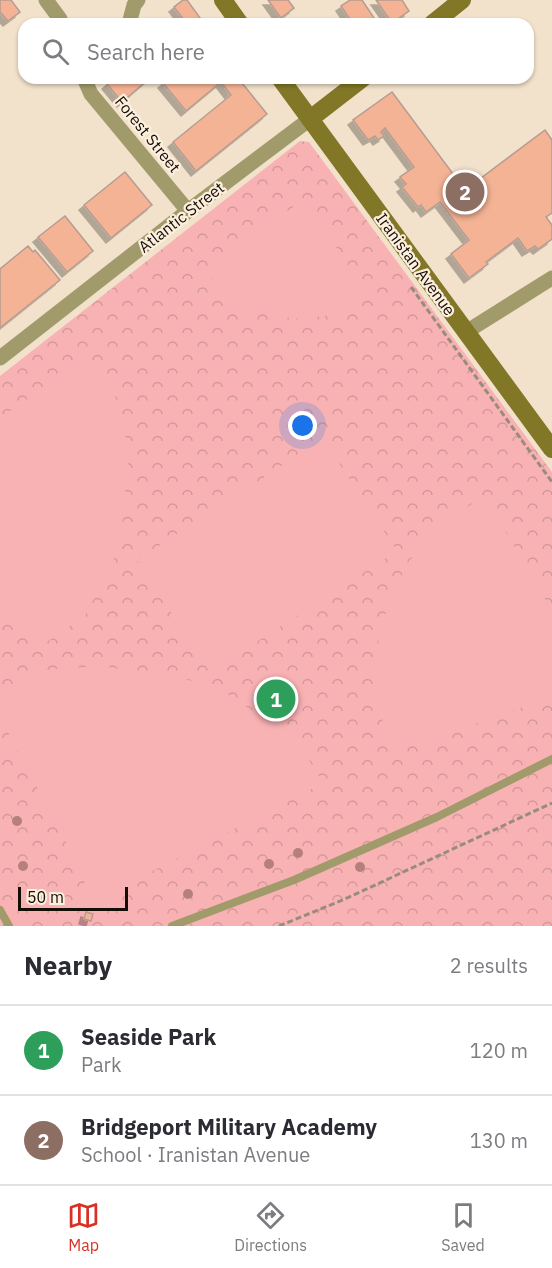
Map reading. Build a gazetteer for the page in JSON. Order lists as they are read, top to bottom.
{
  "streets": {
    "street": ["Forest Street", "Atlantic Street", "Iranistan Avenue"]
  },
  "crossings": [
    ["Forest Street", "Atlantic Street"],
    ["Atlantic Street", "Iranistan Avenue"]
  ],
  "scale_bar": "50 m",
  "page": {
    "search": "Search here",
    "pins": ["2", "1"],
    "scale": "50 m",
    "heading": ["Nearby", "2 results"],
    "list": [
      {
        "mark": "1",
        "name": "Seaside Park",
        "note": "Park",
        "value": "120 m"
      },
      {
        "mark": "2",
        "name": "Bridgeport Military Academy",
        "note": "School · Iranistan Avenue",
        "value": "130 m"
      }
    ],
    "nav": ["Map", "Directions", "Saved"]
  }
}
